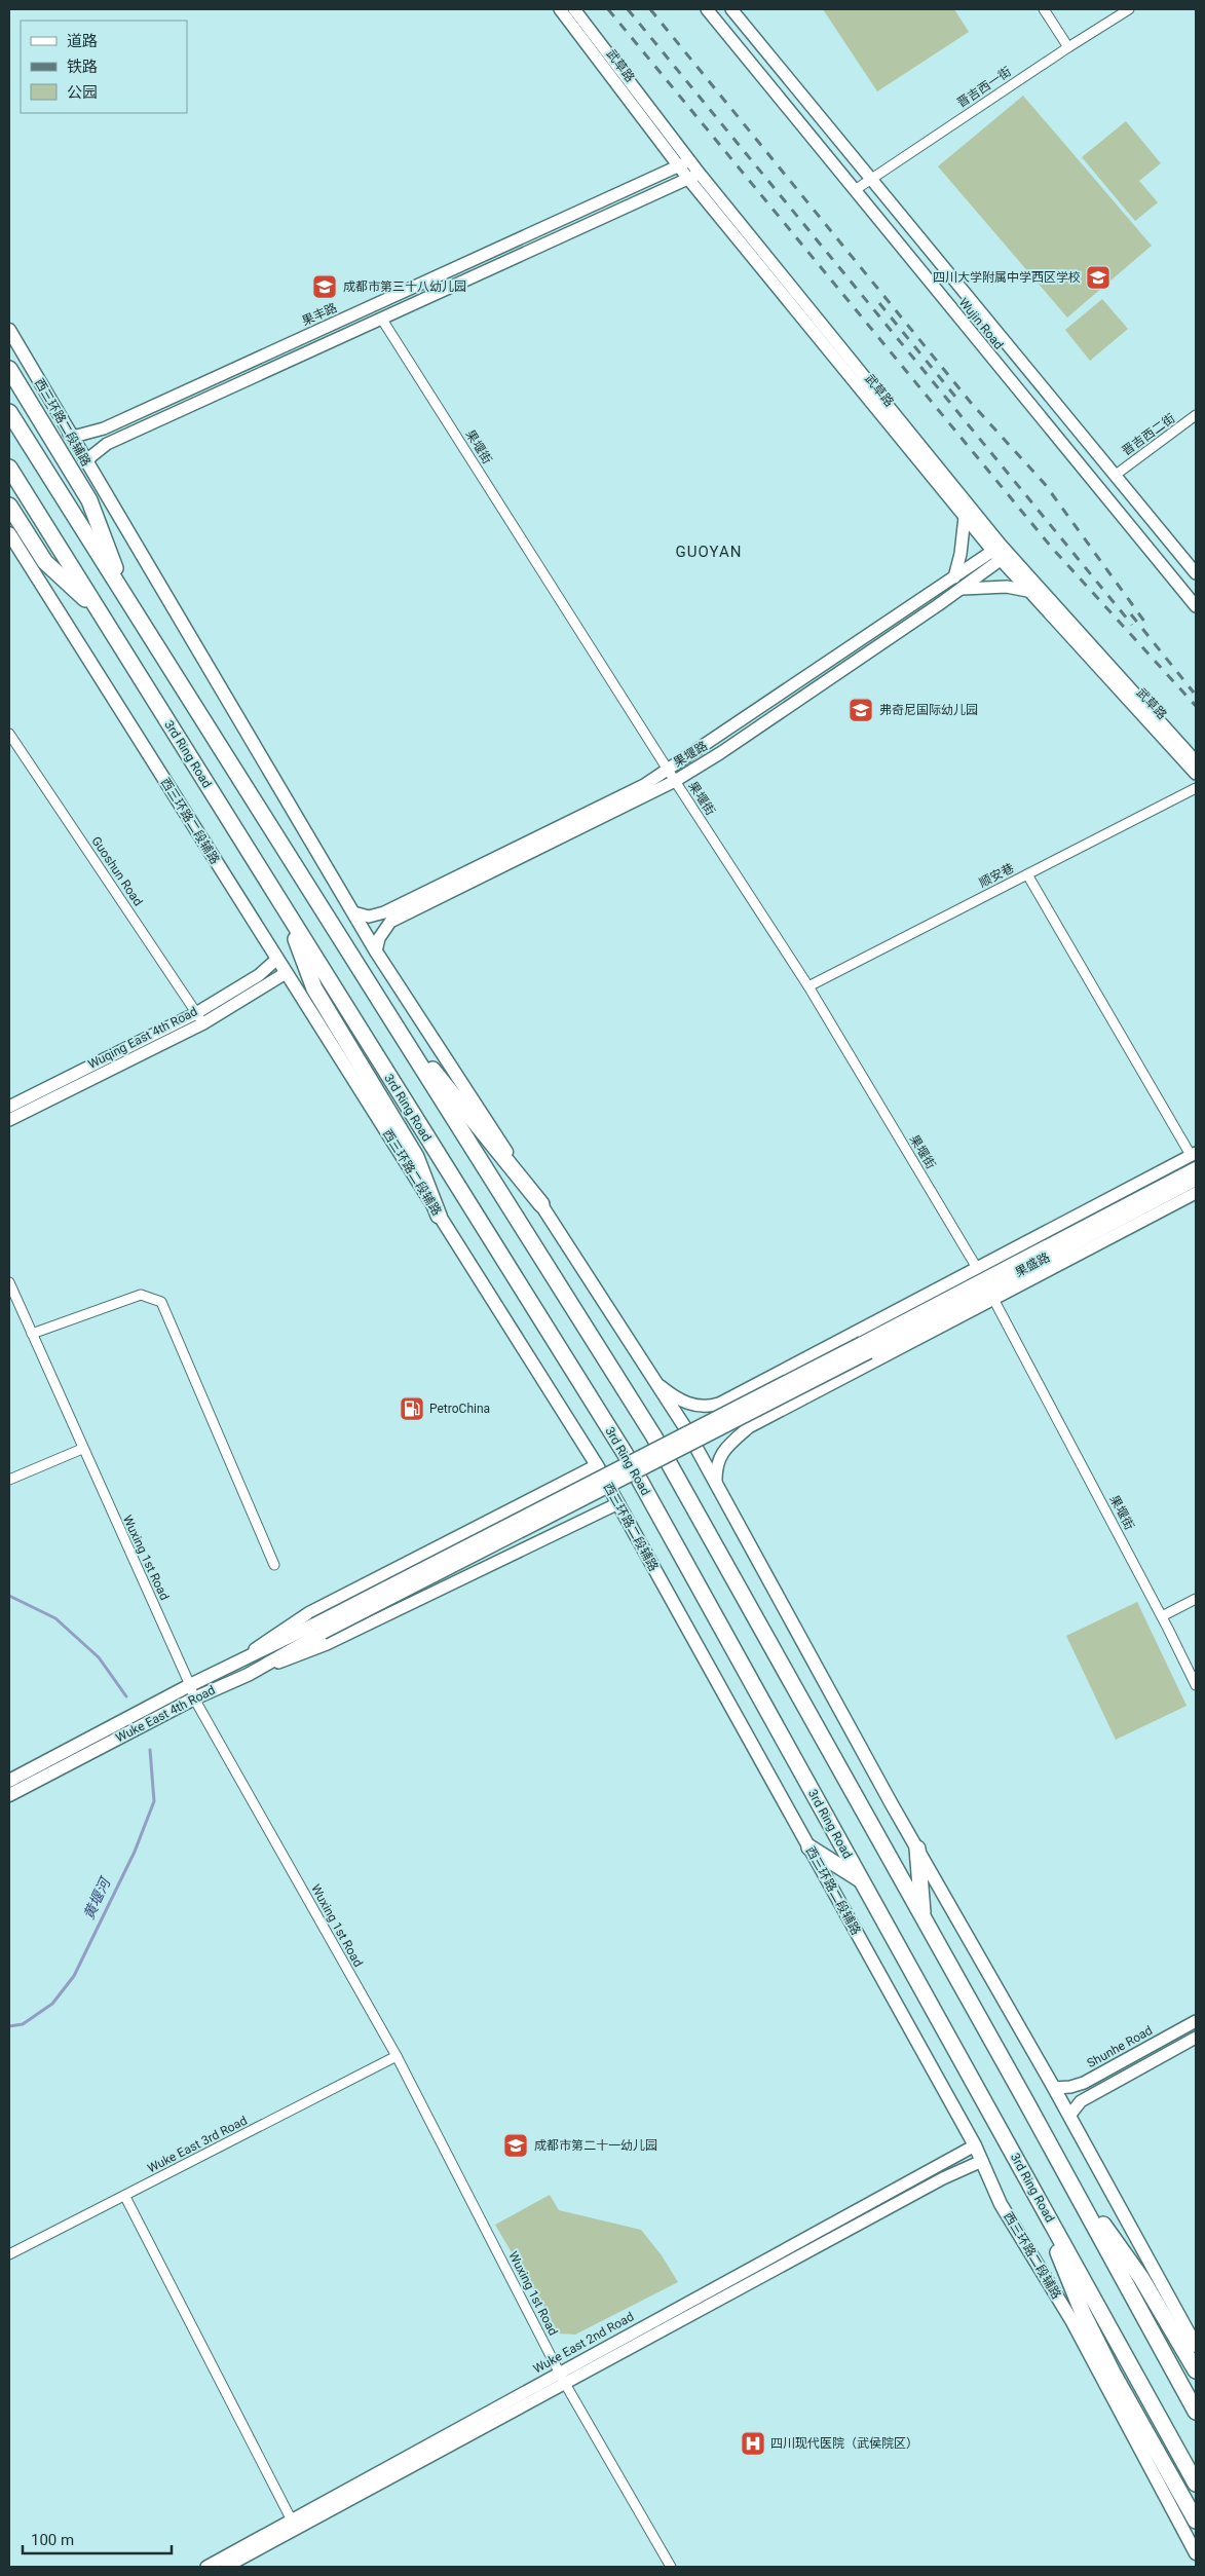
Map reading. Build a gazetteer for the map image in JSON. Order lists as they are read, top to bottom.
{
  "streets": {
    "highway": ["3rd Ring Road"],
    "main road": ["西三环路二段辅路", "果盛路", "Wuke East 4th Road"],
    "street": [
      "武草路",
      "晋吉西一街",
      "果丰路",
      "Wujin Road",
      "晋吉西二街",
      "果堰街",
      "果堰路",
      "Guoshun Road",
      "顺安巷",
      "Wuqing East 4th Road",
      "Wuxing 1st Road",
      "Shunhe Road",
      "Wuke East 3rd Road",
      "Wuke East 2nd Road"
    ]
  },
  "crossings": [
    ["武草路", "果丰路"],
    ["武草路", "果堰路"],
    ["晋吉西一街", "Wujin Road"],
    ["果丰路", "西三环路二段辅路"],
    ["Wujin Road", "晋吉西二街"],
    ["西三环路二段辅路", "果堰路"],
    ["西三环路二段辅路", "Wuqing East 4th Road"],
    ["西三环路二段辅路", "Shunhe Road"],
    ["西三环路二段辅路", "Wuke East 2nd Road"],
    ["果堰街", "果堰路"],
    ["果堰街", "顺安巷"],
    ["Guoshun Road", "Wuqing East 4th Road"],
    ["果盛路", "Wuke East 4th Road"],
    ["Wuxing 1st Road", "Wuke East 4th Road"],
    ["Wuxing 1st Road", "Wuke East 3rd Road"],
    ["Wuxing 1st Road", "Wuke East 2nd Road"]
  ],
  "districts": ["GUOYAN"],
  "water": ["黄堰河"],
  "places": {
    "school or university": [
      "四川大学附属中学西区学校",
      "成都市第三十八幼儿园",
      "弗奇尼国际幼儿园",
      "成都市第二十一幼儿园"
    ],
    "fuel station": ["PetroChina"],
    "hospital": ["四川现代医院（武侯院区）"]
  },
  "legend": ["道路", "铁路", "公园"],
  "scale_bar": "100 m"
}
